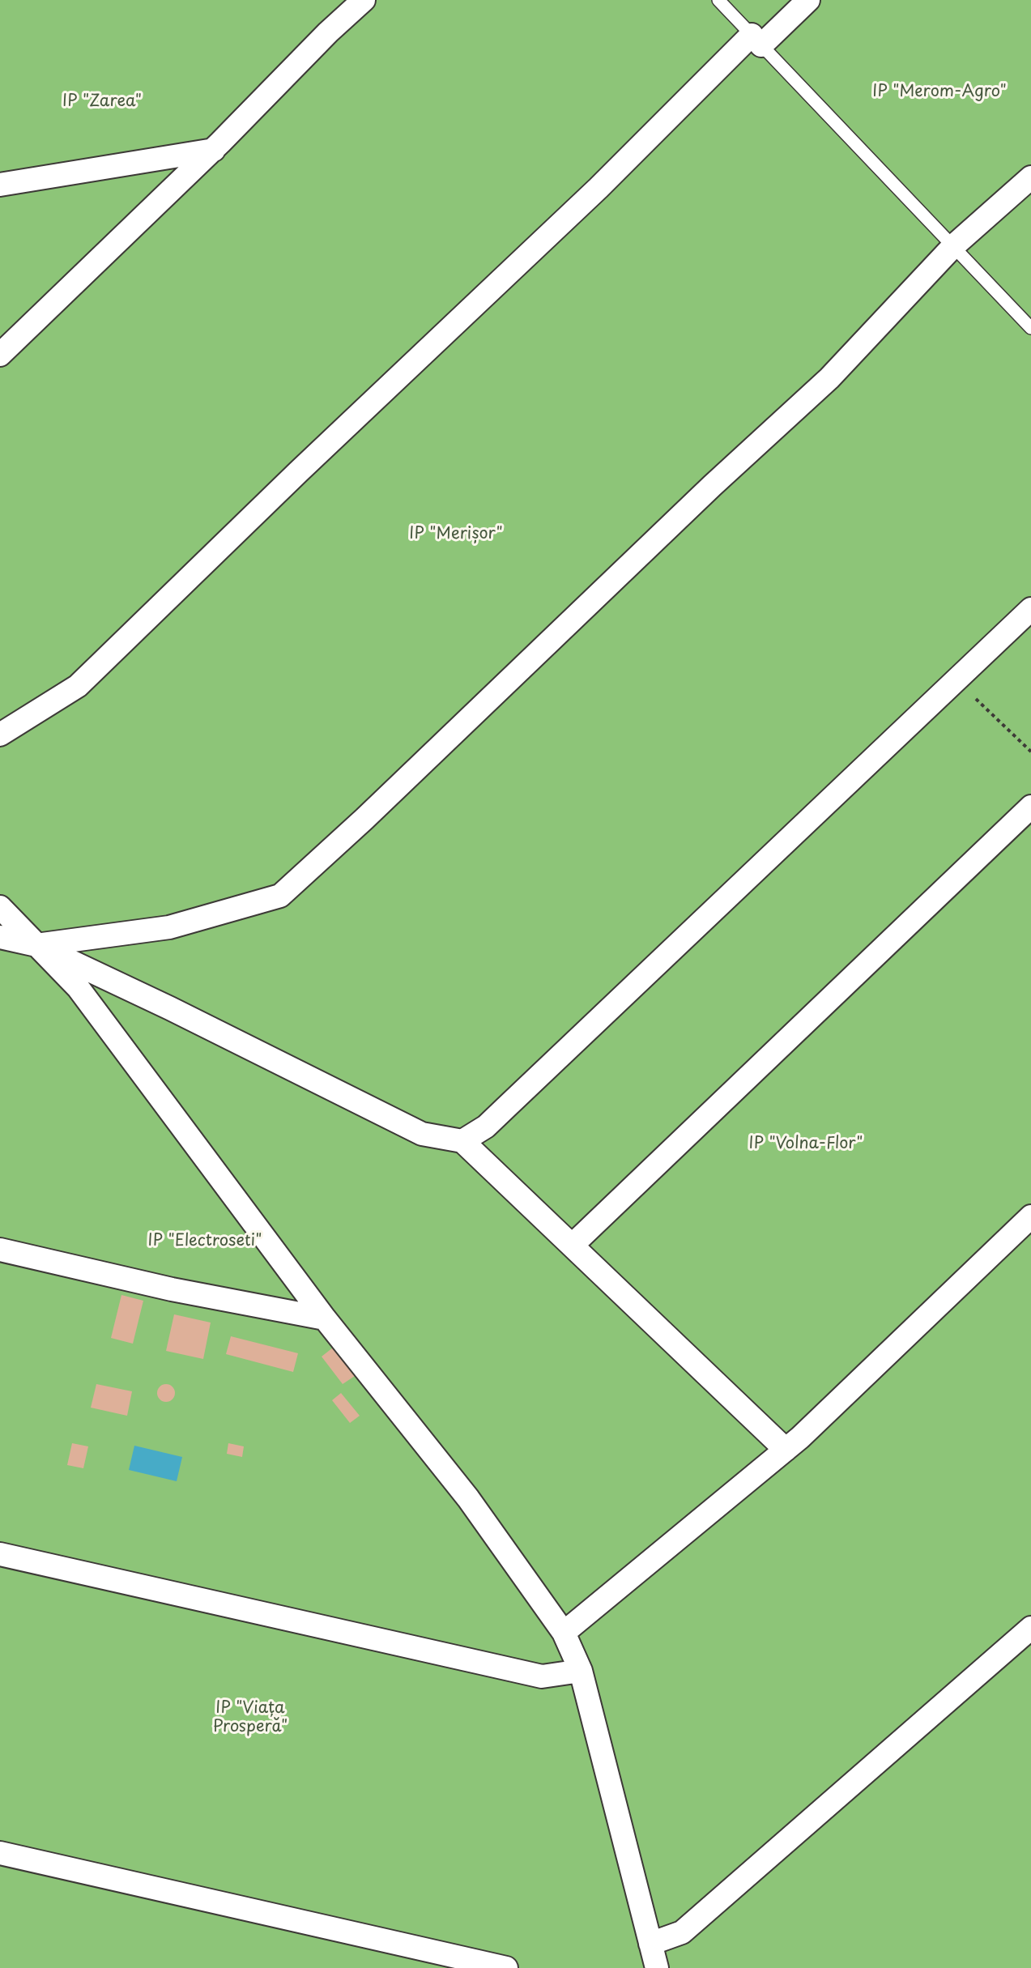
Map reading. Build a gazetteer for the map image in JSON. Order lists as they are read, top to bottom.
{
  "parks": [
    "IP \"Merom-Agro\"",
    "IP \"Zarea\"",
    "IP \"Merișor\"",
    "IP \"Volna-Flor\"",
    "IP \"Electroseti\"",
    "IP \"Viața Prosperă\""
  ]
}
